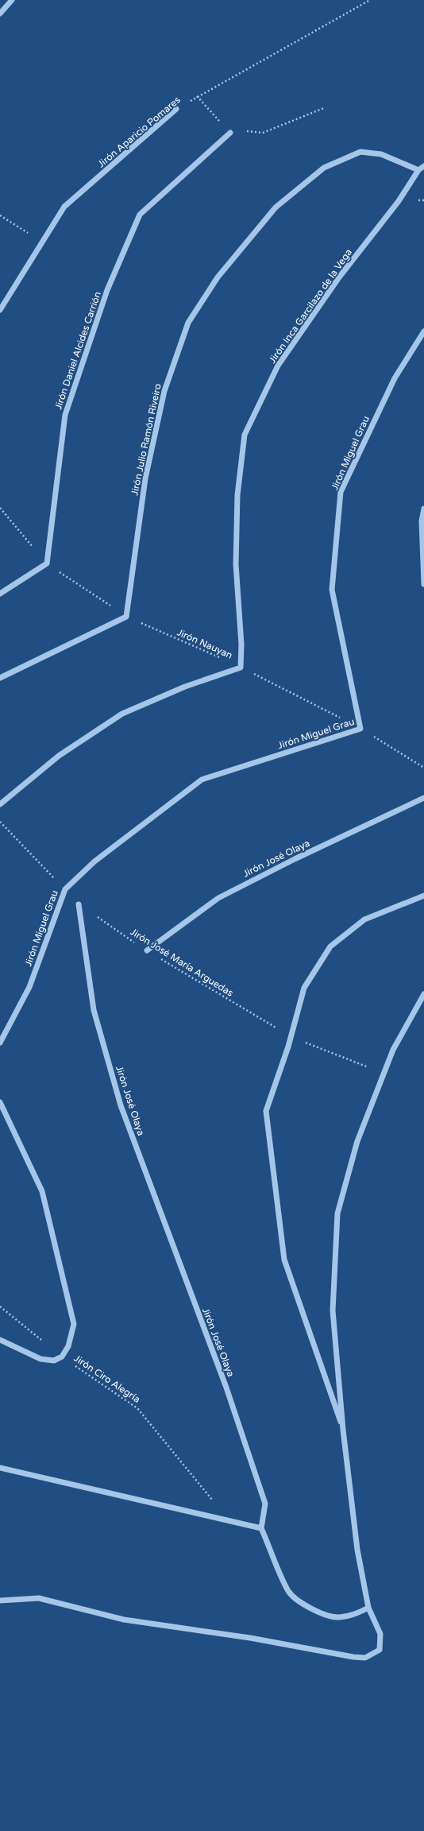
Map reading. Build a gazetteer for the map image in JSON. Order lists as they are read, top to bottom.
{
  "streets": {
    "street": [
      "Jirón Aparicio Pomares",
      "Jirón Inca Garcilazo de la Vega",
      "Jirón Daniel Alcides Carrión",
      "Jirón Julio Ramón Riveiro",
      "Jirón Miguel Grau",
      "Jirón José Olaya"
    ],
    "path": ["Jirón Nauyan", "Jirón José María Arguedas", "Jirón Ciro Alegría"]
  },
  "crossings": [
    ["Jirón Inca Garcilazo de la Vega", "Jirón Julio Ramón Riveiro"],
    ["Jirón Inca Garcilazo de la Vega", "Jirón Nauyan"],
    ["Jirón Daniel Alcides Carrión", "Jirón Nauyan"],
    ["Jirón Julio Ramón Riveiro", "Jirón Nauyan"],
    ["Jirón Miguel Grau", "Jirón Nauyan"],
    ["Jirón José Olaya", "Jirón José María Arguedas"]
  ]
}
